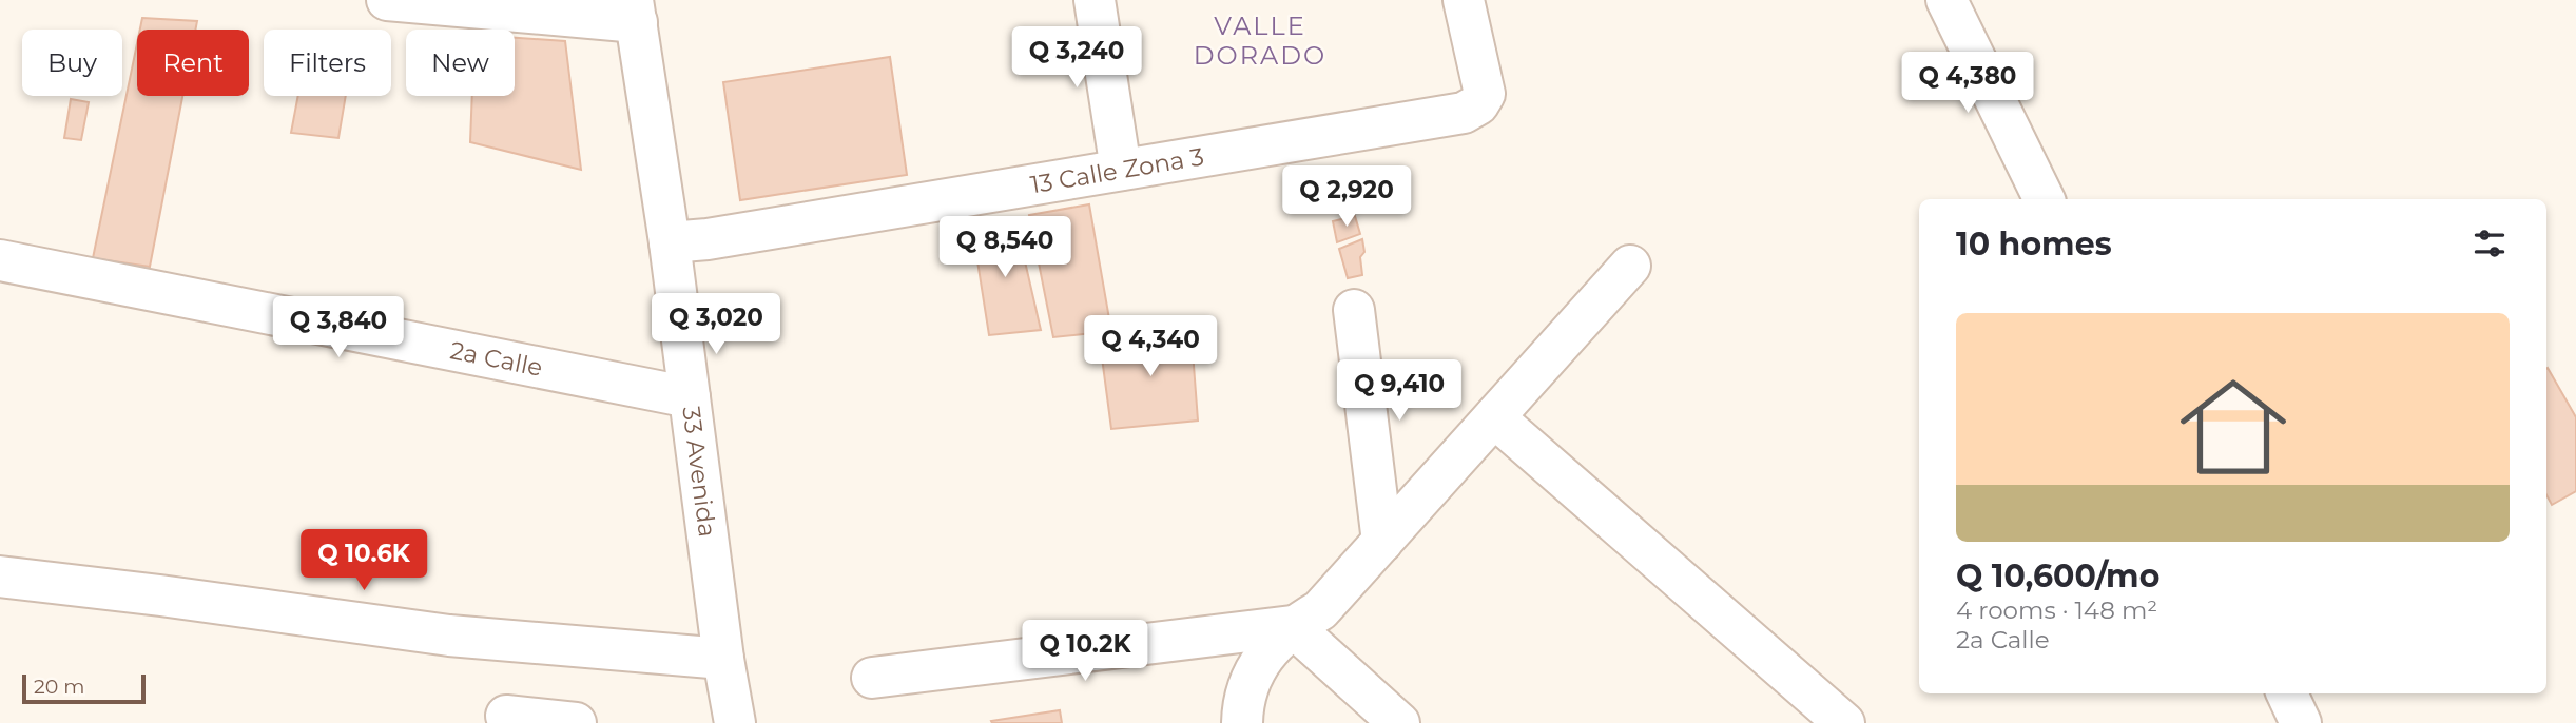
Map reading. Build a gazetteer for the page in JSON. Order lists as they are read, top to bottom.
{
  "streets": {
    "street": ["13 Calle Zona 3", "2a Calle", "33 Avenida"]
  },
  "crossings": [
    ["13 Calle Zona 3", "33 Avenida"],
    ["2a Calle", "33 Avenida"]
  ],
  "districts": ["VALLE DORADO"],
  "scale_bar": "20 m",
  "page": {
    "price": [
      "Q 3,240",
      "Q 4,380",
      "Q 2,920",
      "Q 8,540",
      "Q 3,020",
      "Q 3,840",
      "Q 4,340",
      "Q 9,410",
      "Q 10.6K",
      "Q 10.2K"
    ],
    "chip": [
      "Buy",
      "Rent",
      "Filters",
      "New"
    ],
    "heading": "10 homes",
    "list": [
      {
        "name": "Q 10,600/mo",
        "note": "4 rooms · 148 m² · 2a Calle"
      }
    ],
    "scale": "20 m"
  }
}
